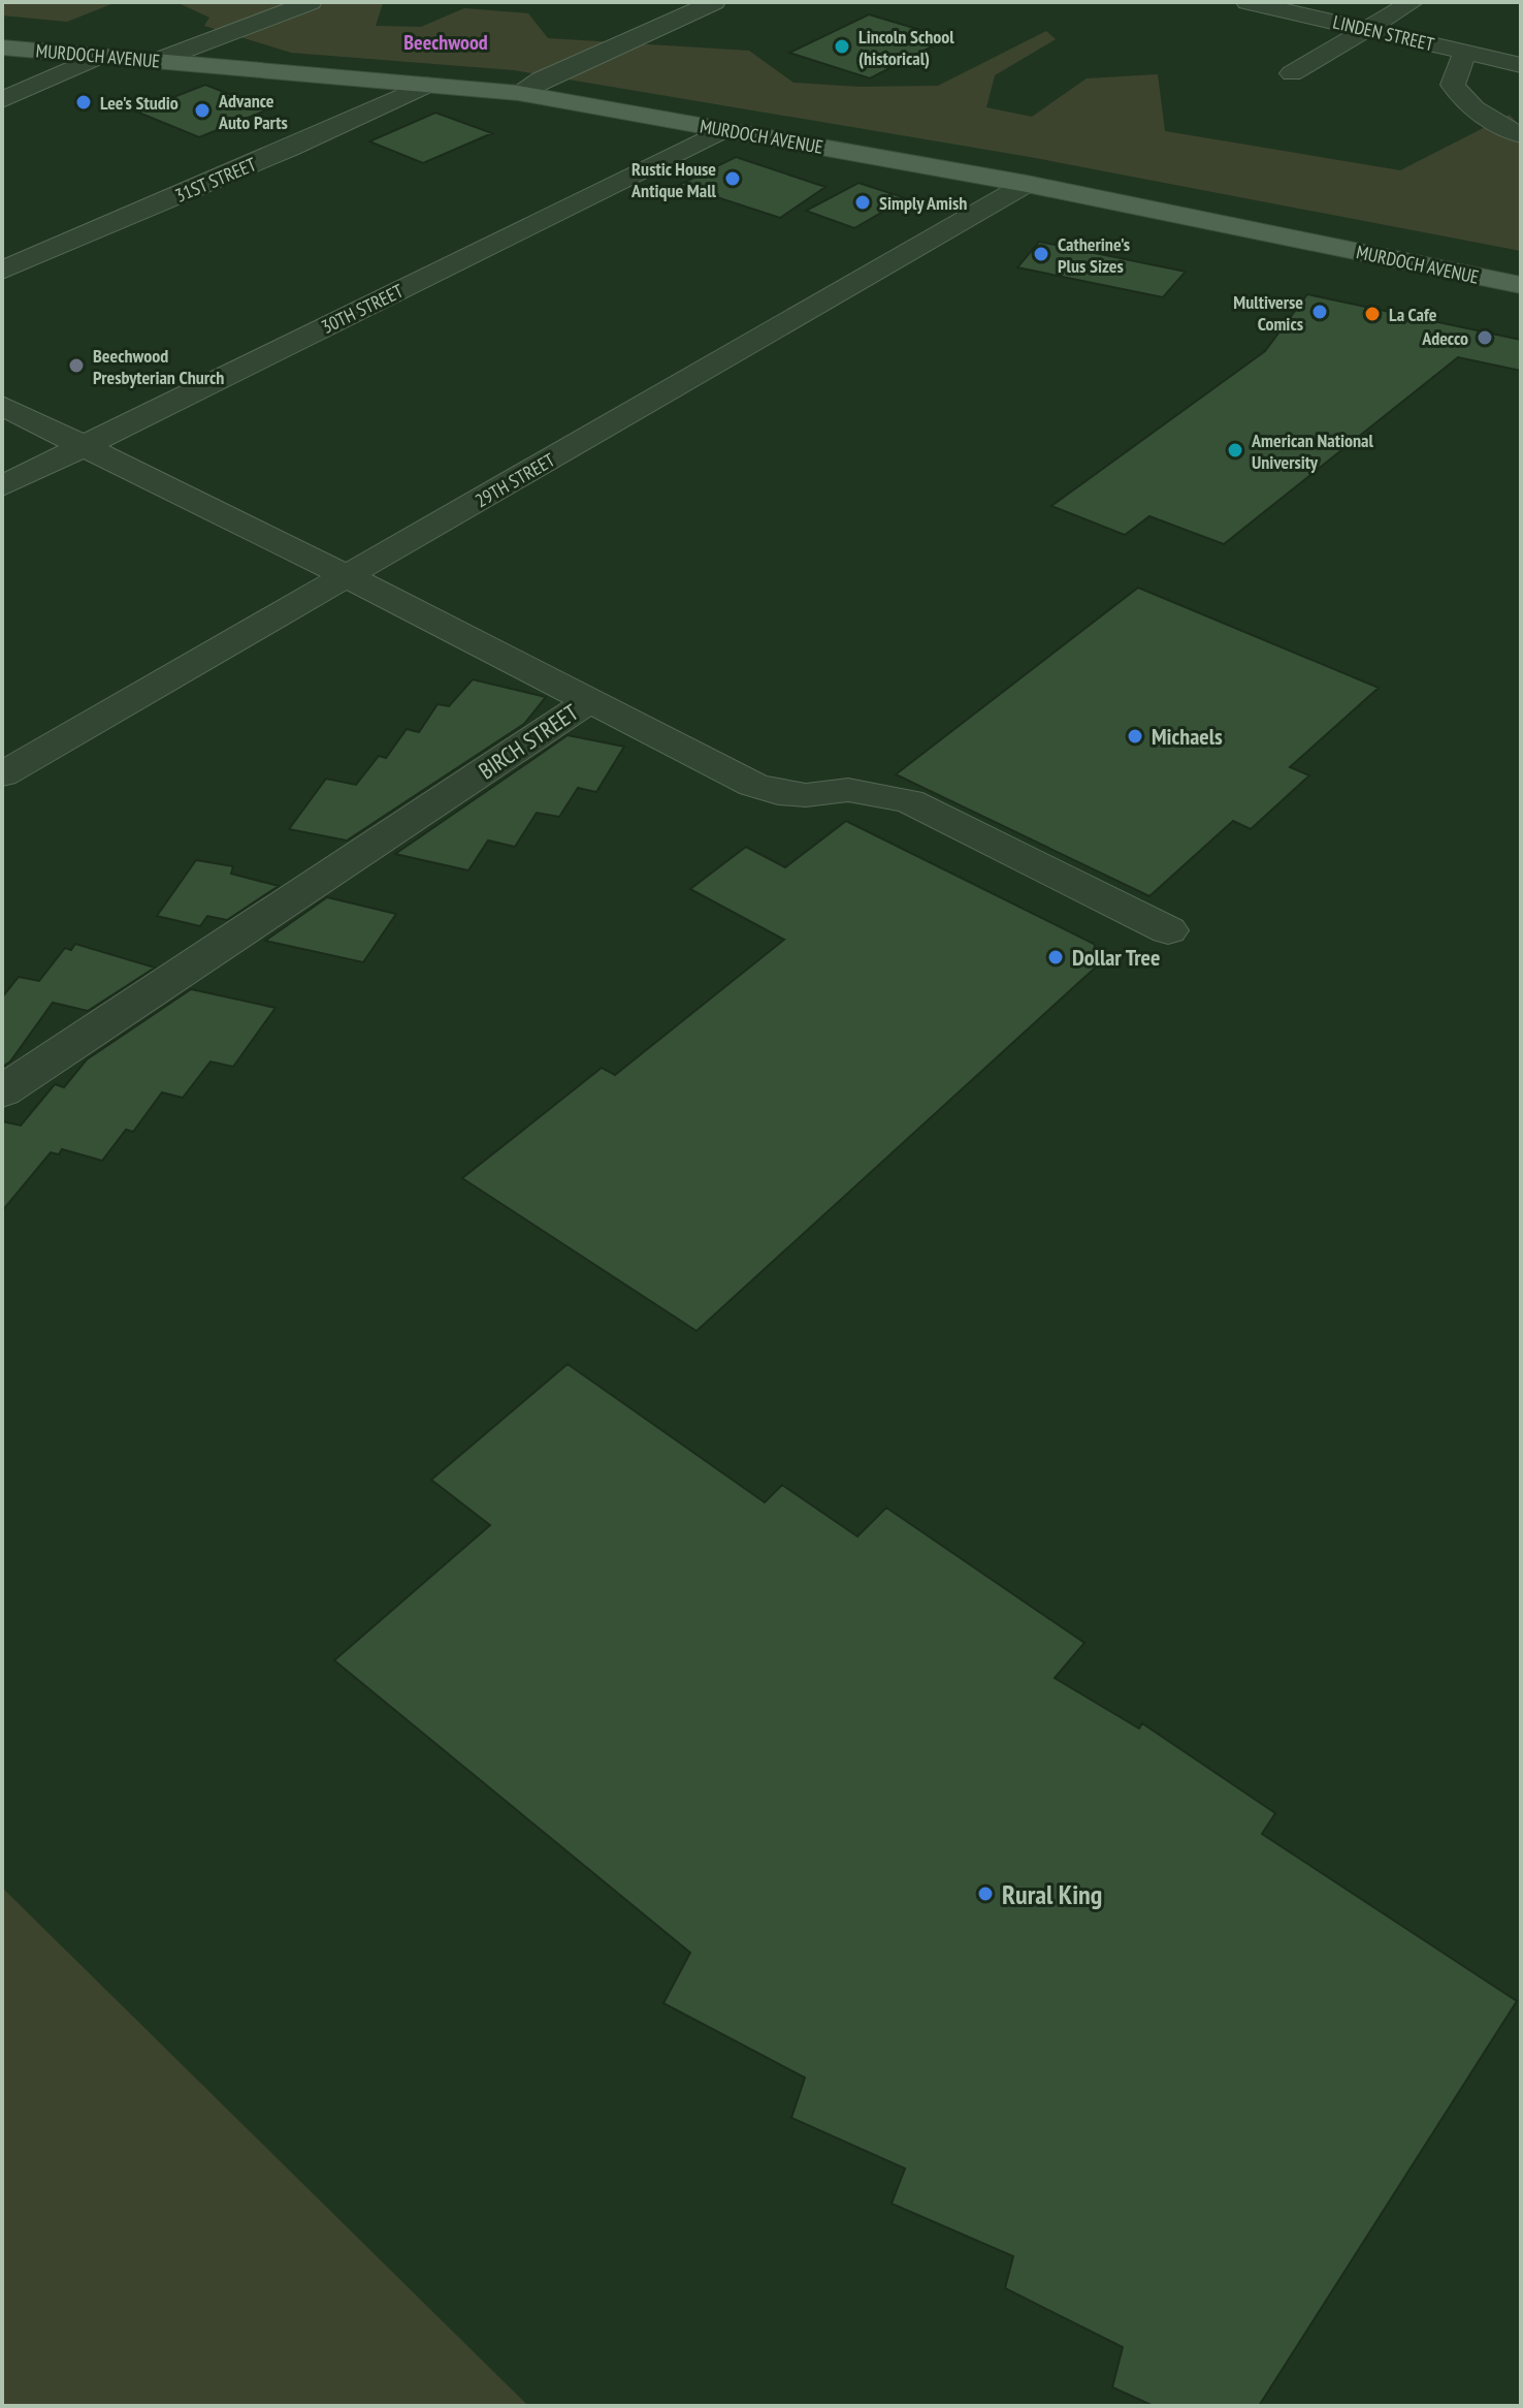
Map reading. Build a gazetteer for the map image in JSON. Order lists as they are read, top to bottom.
{
  "streets": {
    "main road": ["MURDOCH AVENUE"],
    "street": [
      "LINDEN STREET",
      "31ST STREET",
      "30TH STREET",
      "29TH STREET",
      "BIRCH STREET"
    ]
  },
  "crossings": [
    ["MURDOCH AVENUE", "31ST STREET"],
    ["MURDOCH AVENUE", "30TH STREET"],
    ["MURDOCH AVENUE", "29TH STREET"],
    ["30TH STREET", "BIRCH STREET"],
    ["29TH STREET", "BIRCH STREET"]
  ],
  "districts": ["Beechwood"],
  "places": [
    "Lincoln School (historical)",
    "Lee's Studio",
    "Advance Auto Parts",
    "Rustic House Antique Mall",
    "Simply Amish",
    "Catherine's Plus Sizes",
    "Multiverse Comics",
    "La Cafe",
    "Adecco",
    "Beechwood Presbyterian Church",
    "American National University",
    "Michaels",
    "Dollar Tree",
    "Rural King"
  ]
}
